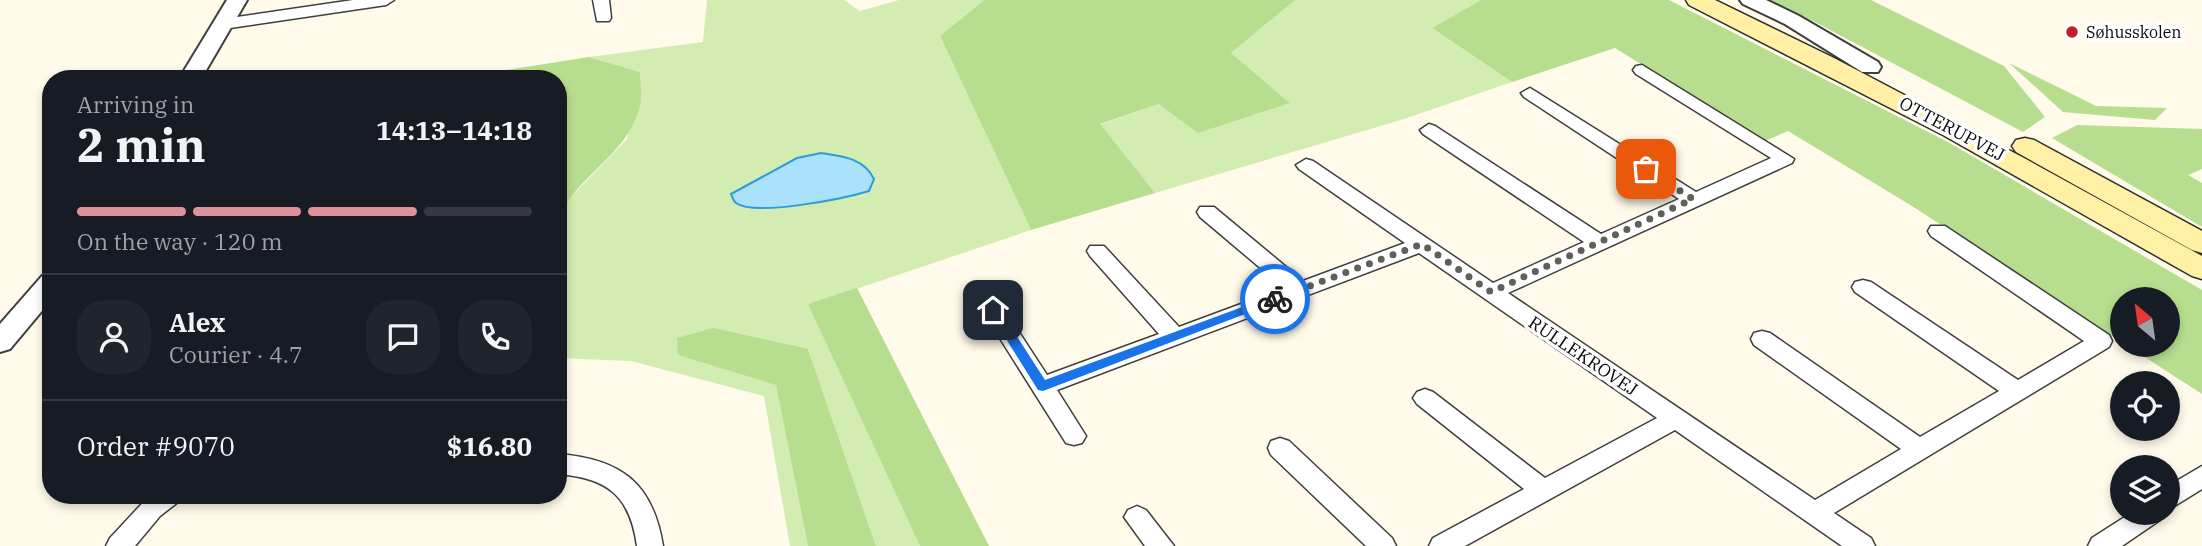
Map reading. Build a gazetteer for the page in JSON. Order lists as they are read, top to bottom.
{
  "streets": {
    "main road": ["OTTERUPVEJ"],
    "street": ["RULLEKROVEJ"]
  },
  "places": ["Søhusskolen"],
  "north": "top left",
  "page": {
    "heading": ["2 min", "Arriving in", "14:13–14:18"],
    "panel": [
      "Alex",
      "Courier · 4.7",
      "Order #9070",
      "$16.80"
    ],
    "bar": "On the way · 120 m"
  }
}
